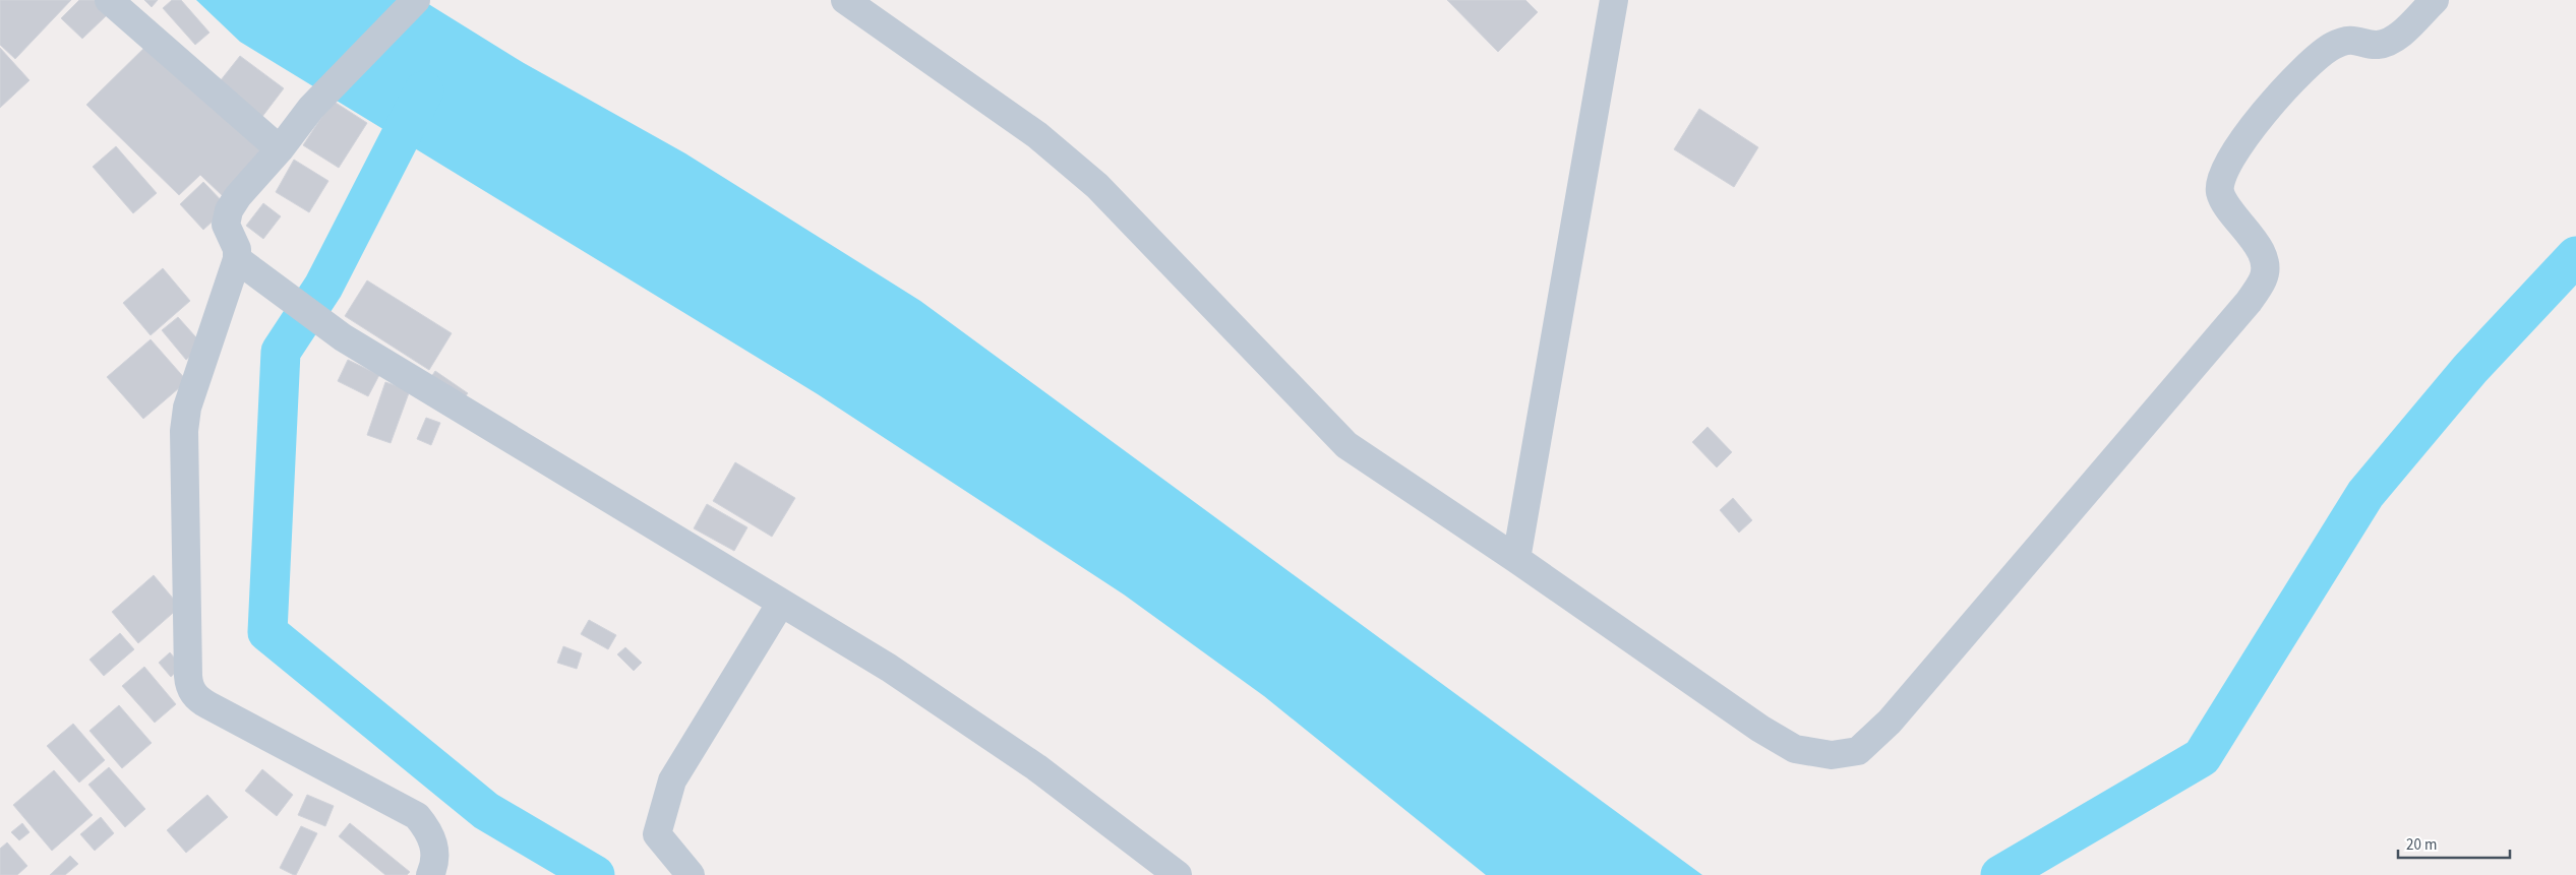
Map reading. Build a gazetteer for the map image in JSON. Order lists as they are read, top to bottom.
{
  "scale_bar": "20 m"
}
